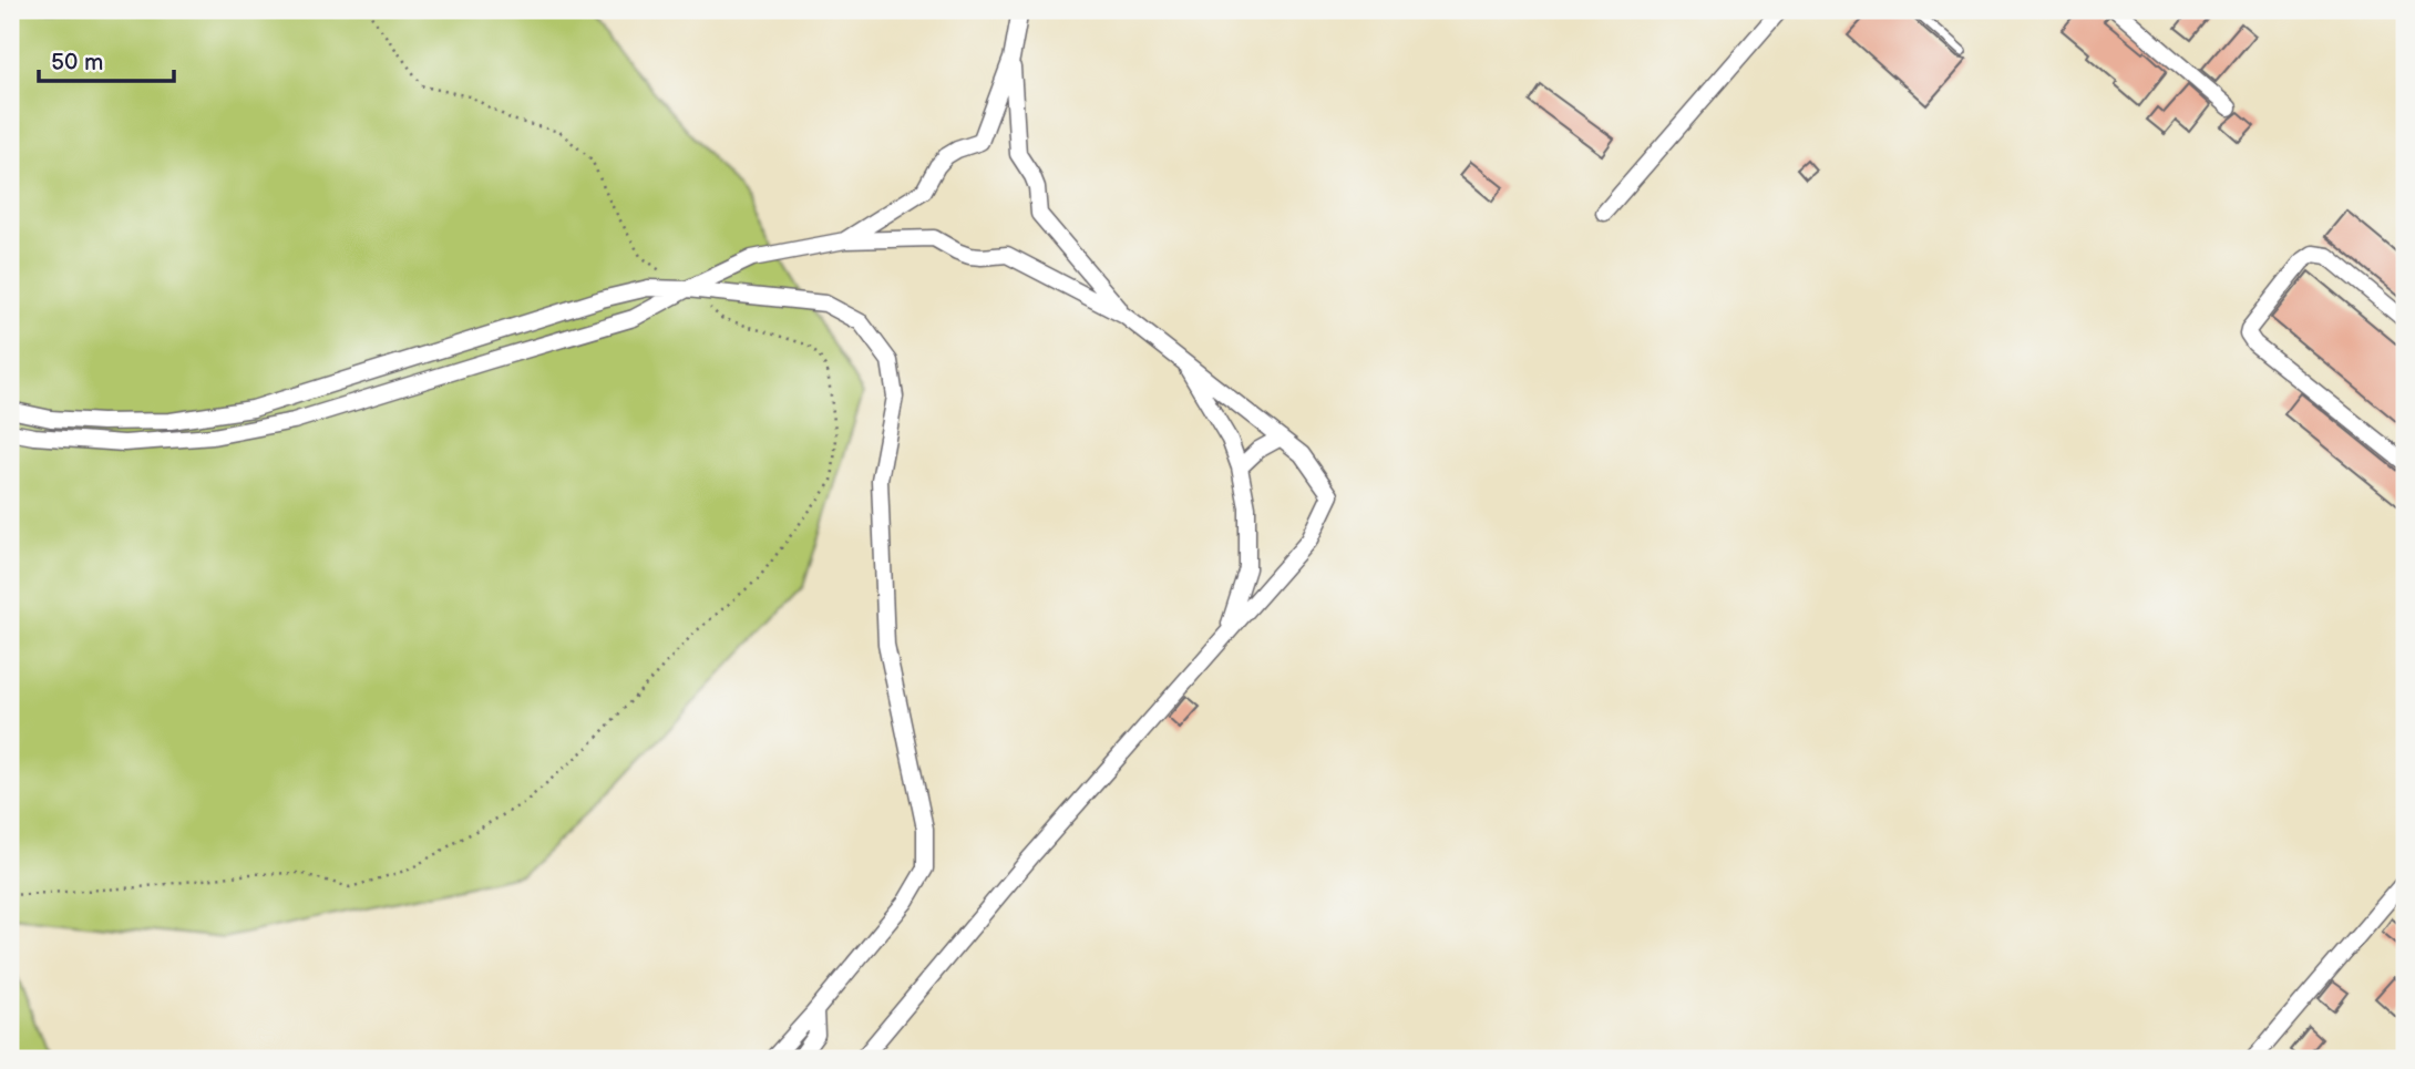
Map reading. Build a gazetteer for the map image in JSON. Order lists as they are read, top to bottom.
{
  "scale_bar": "50 m"
}
